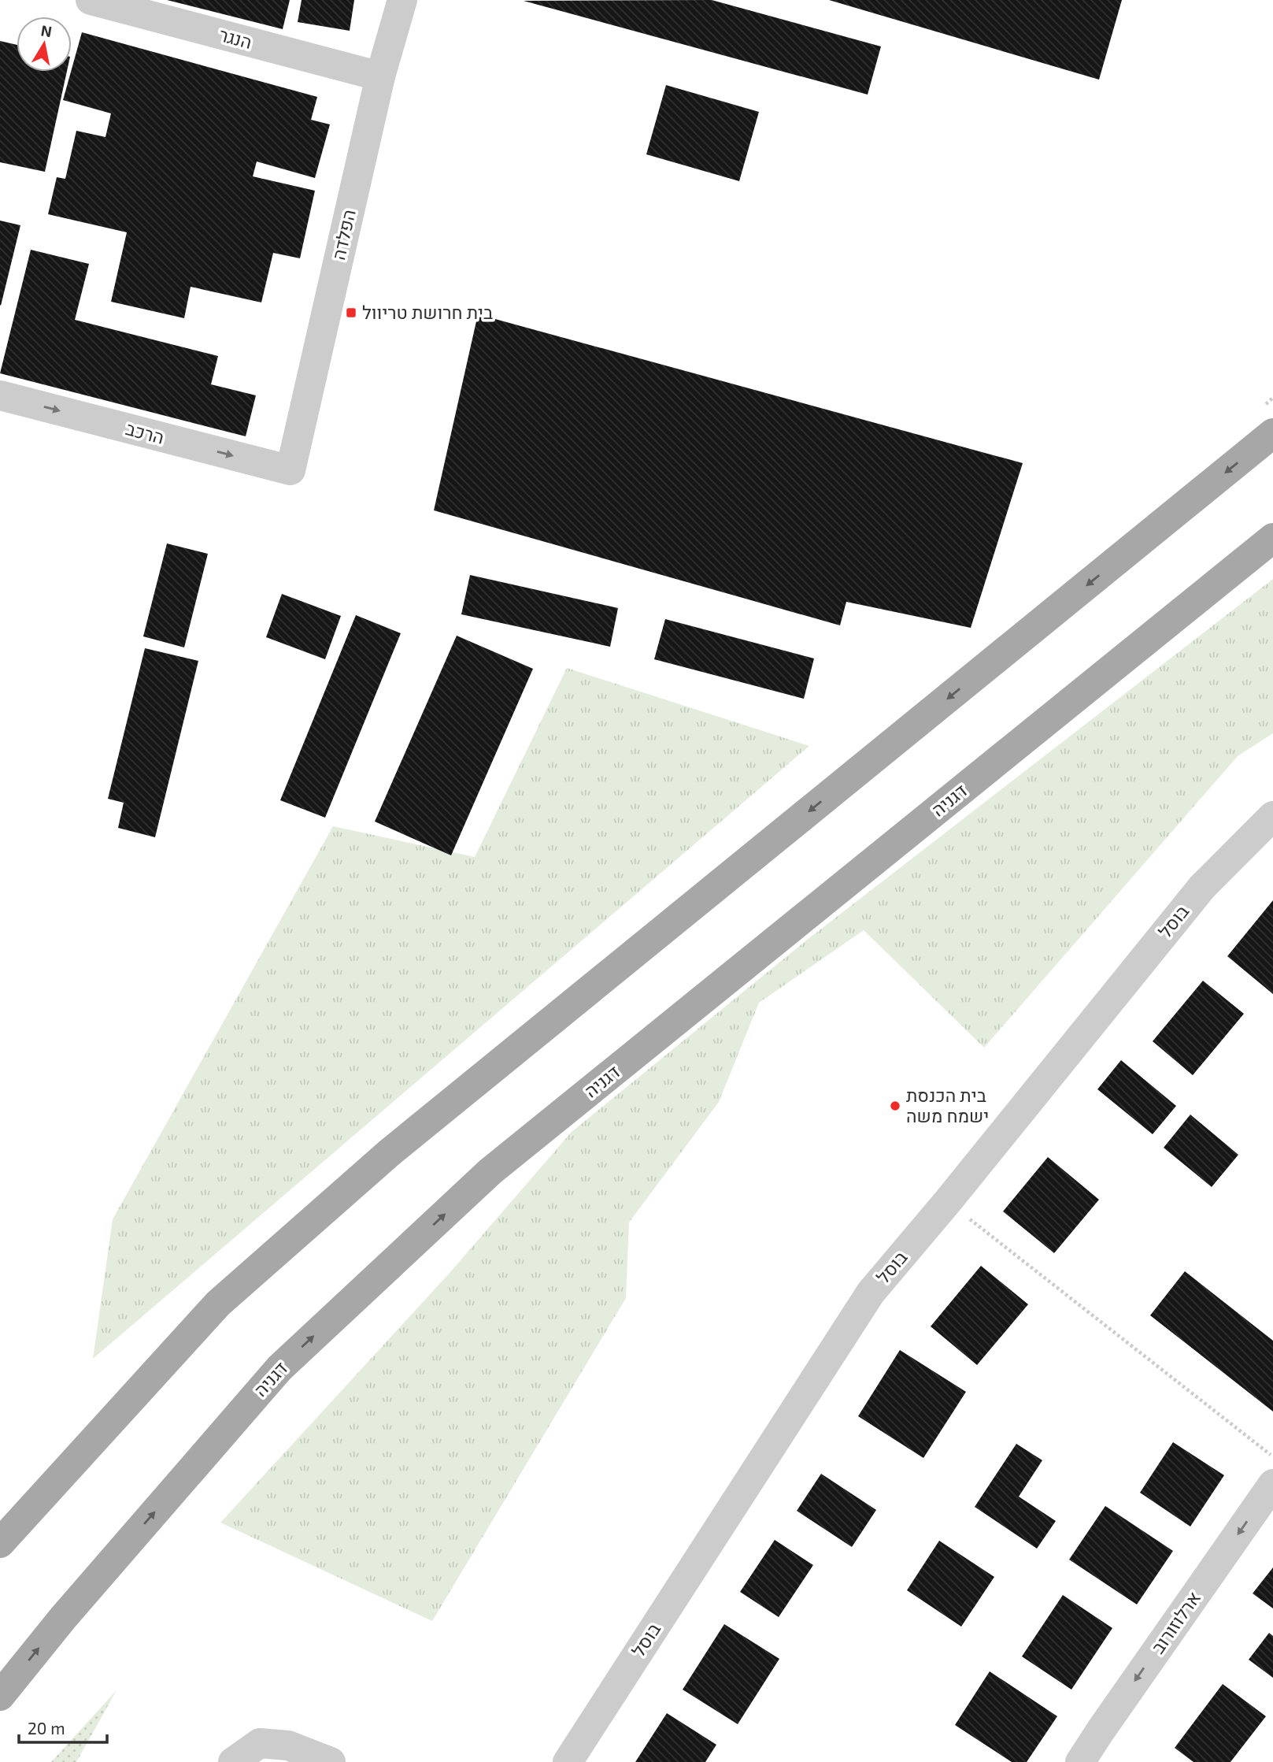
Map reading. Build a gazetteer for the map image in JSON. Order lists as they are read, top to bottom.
{
  "streets": {
    "main road": ["דגניה"],
    "street": [
      "הנגר",
      "הפלדה",
      "הרכב",
      "בוסל",
      "ארלוזורוב"
    ]
  },
  "crossings": [
    ["הנגר", "הפלדה"],
    ["הפלדה", "הרכב"]
  ],
  "one_way": ["הרכב", "ארלוזורוב"],
  "places": {
    "transit": ["בית חרושת טריוול"],
    "other": ["בית הכנסת ישמח משה"]
  },
  "scale_bar": "20 m",
  "north": "top"
}
